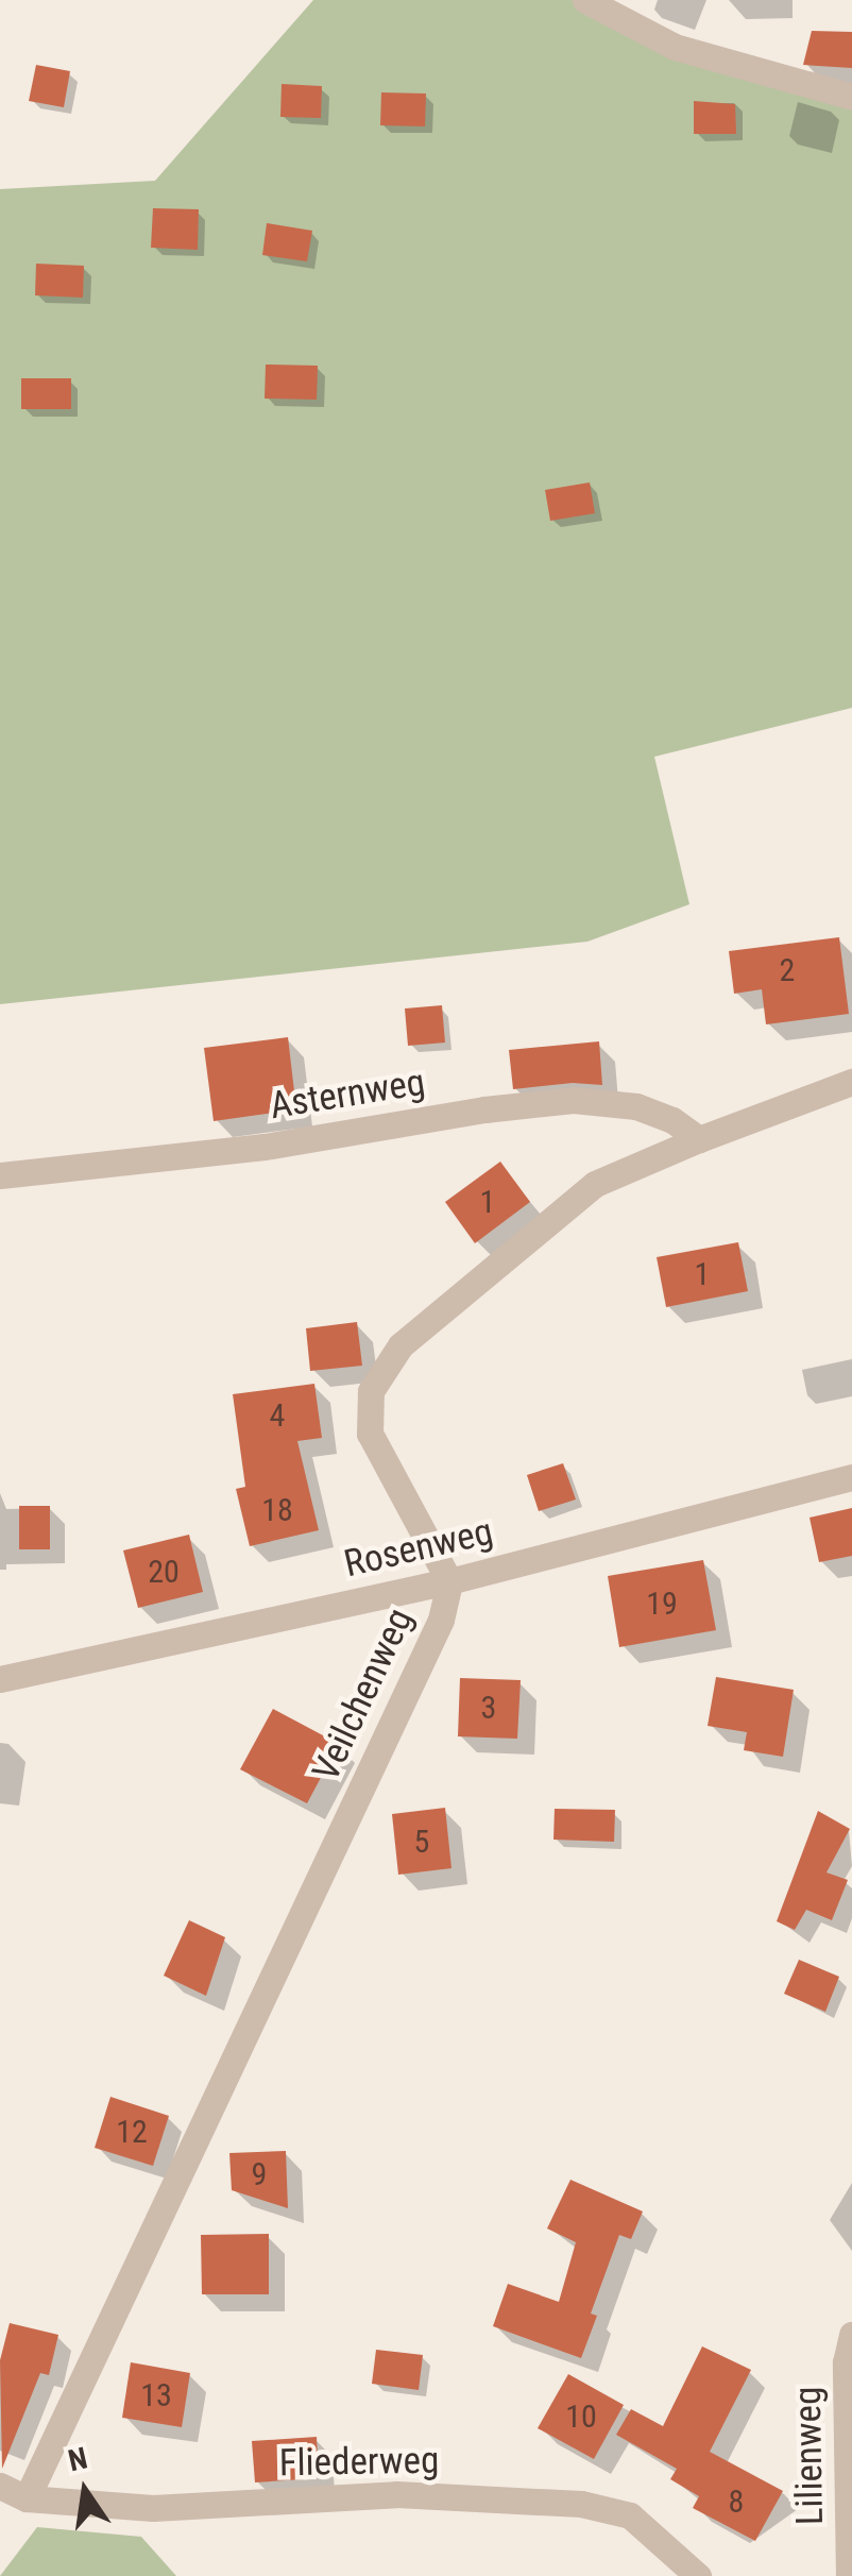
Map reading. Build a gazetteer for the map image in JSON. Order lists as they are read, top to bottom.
{
  "streets": {
    "street": [
      "Asternweg",
      "Rosenweg",
      "Veilchenweg",
      "Lilienweg",
      "Fliederweg"
    ]
  },
  "crossings": [
    ["Asternweg", "Veilchenweg"],
    ["Rosenweg", "Veilchenweg"],
    ["Veilchenweg", "Fliederweg"]
  ],
  "house_numbers": [
    "2",
    "1",
    "1",
    "4",
    "18",
    "20",
    "19",
    "3",
    "5",
    "12",
    "9",
    "13",
    "10",
    "8"
  ],
  "north": "top"
}
